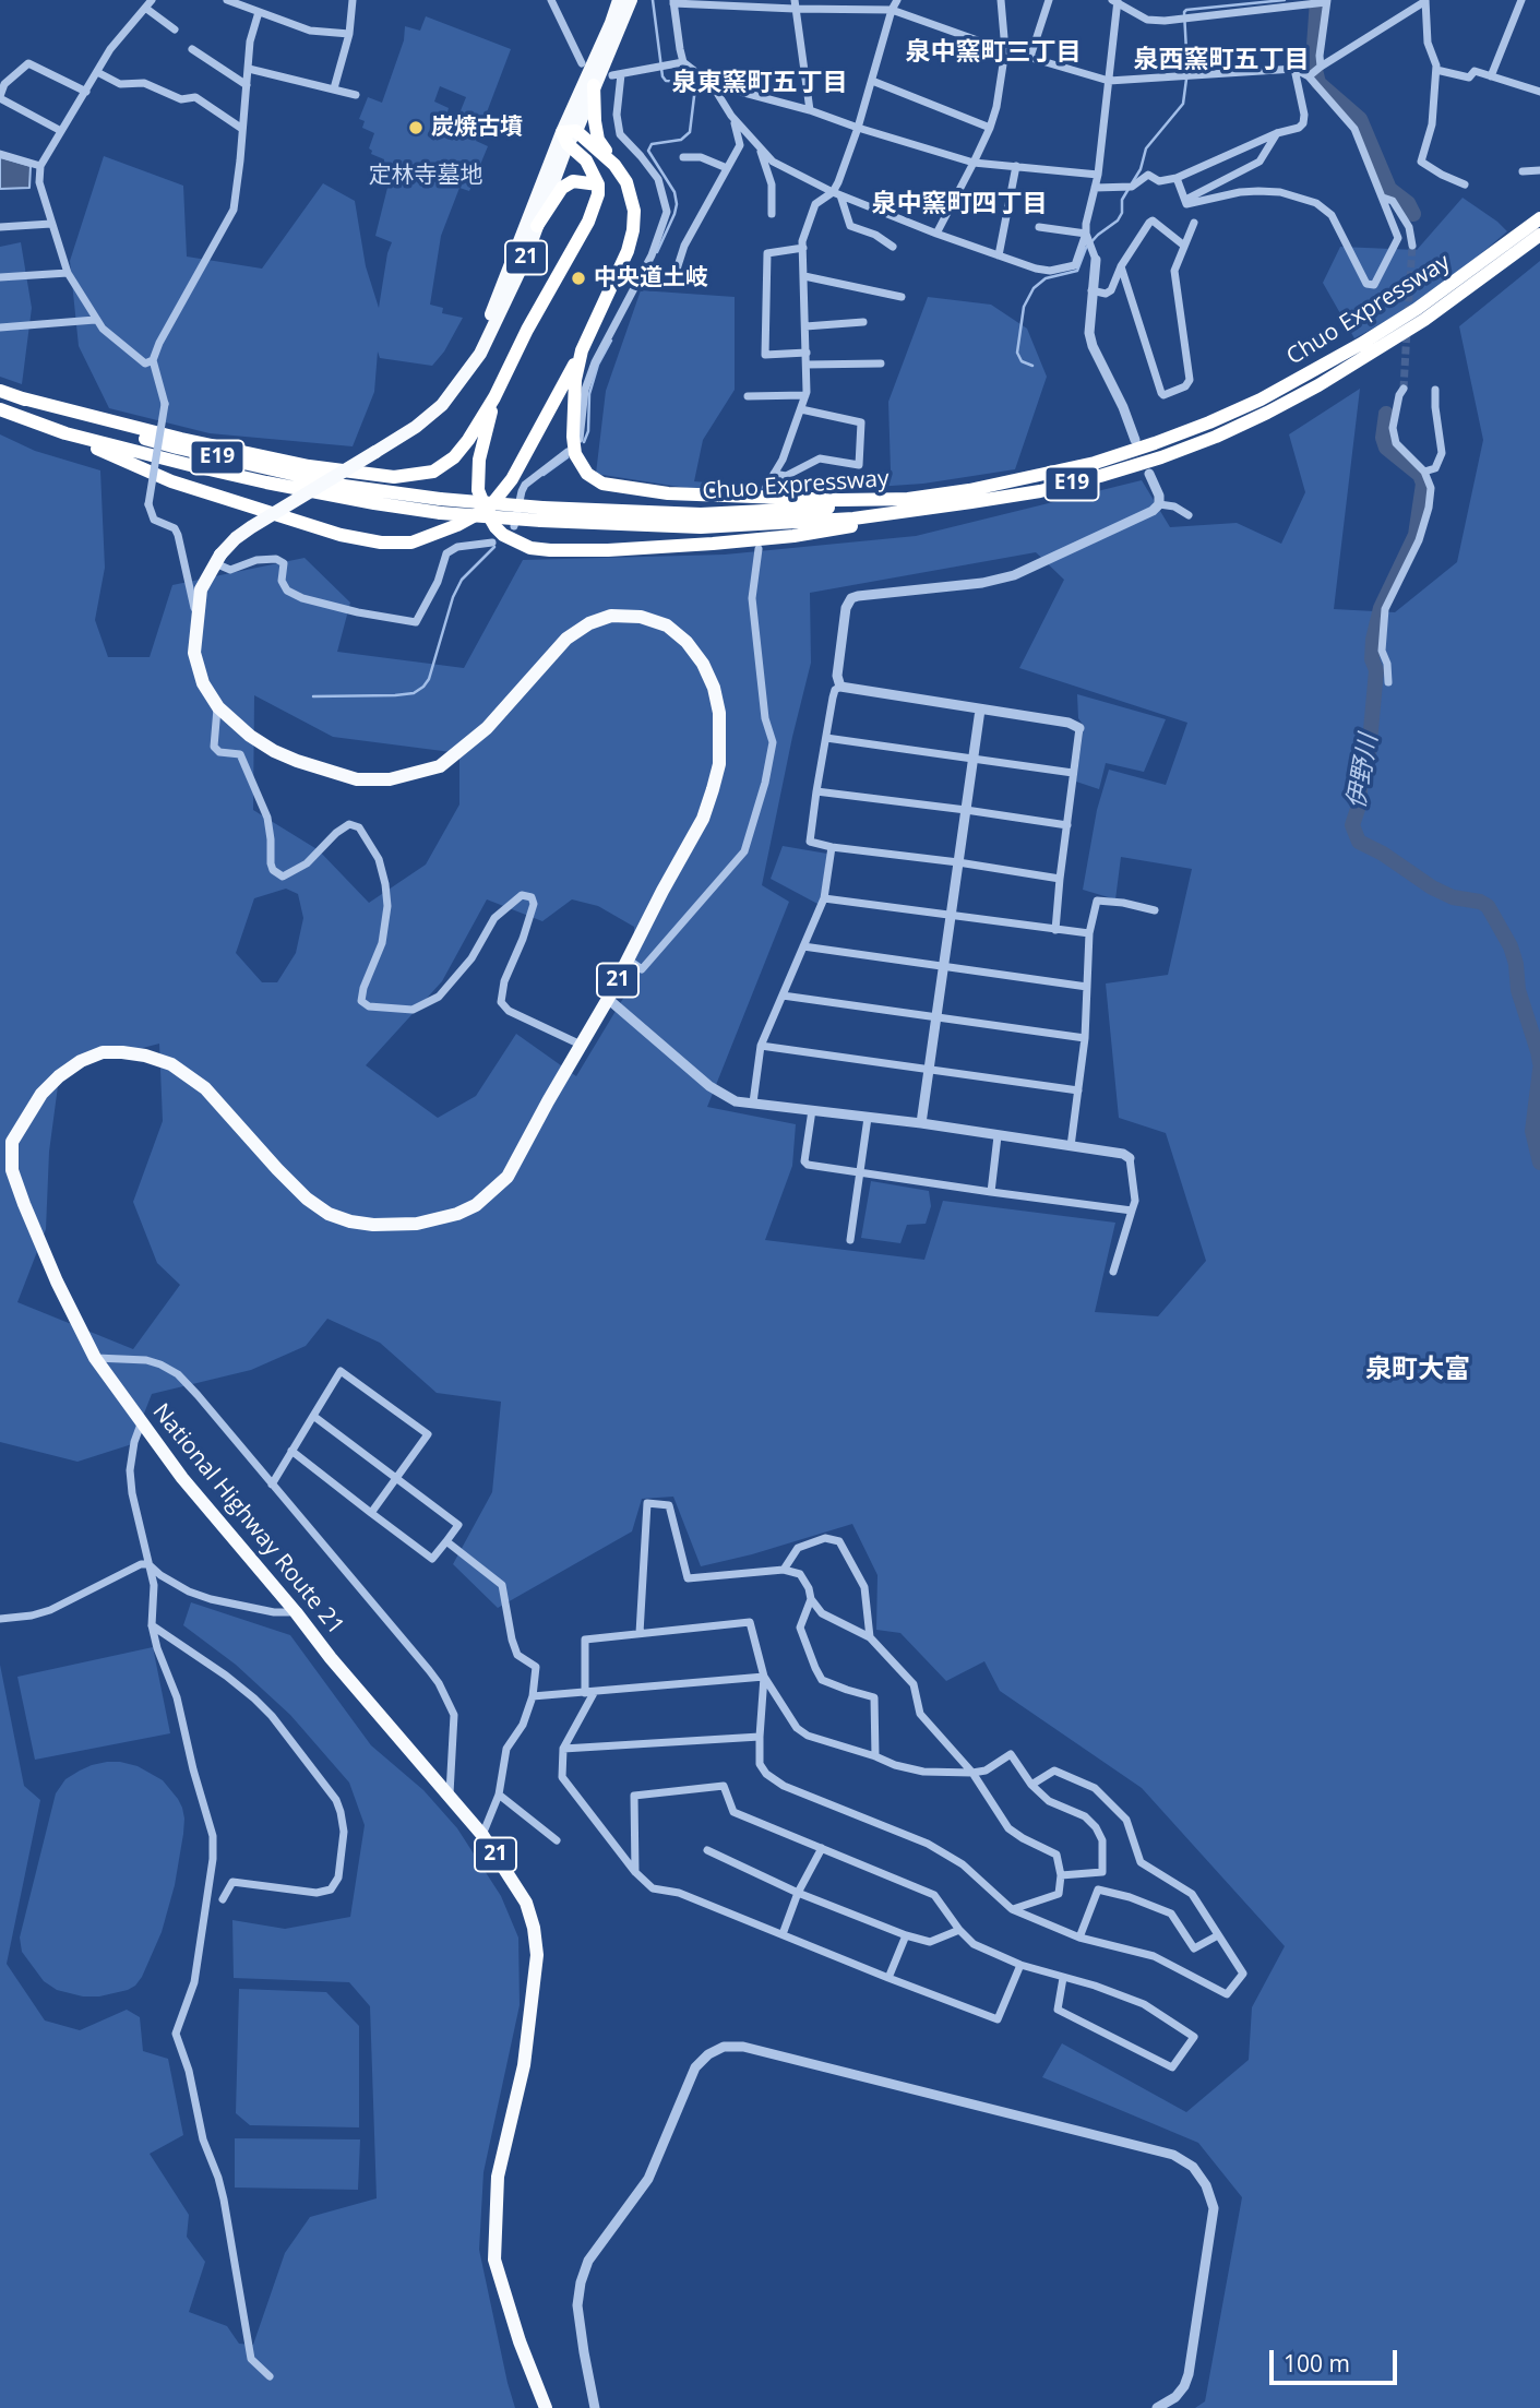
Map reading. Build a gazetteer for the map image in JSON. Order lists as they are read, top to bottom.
{
  "streets": {
    "highway": [
      "21",
      "Chuo Expressway",
      "E19",
      "National Highway Route 21"
    ]
  },
  "districts": [
    "泉中窯町三丁目",
    "泉西窯町五丁目",
    "泉東窯町五丁目",
    "泉中窯町四丁目",
    "泉町大富"
  ],
  "water": ["伊野川"],
  "parks": ["定林寺墓地"],
  "places": ["炭焼古墳", "中央道土岐"],
  "scale_bar": "100 m"
}
